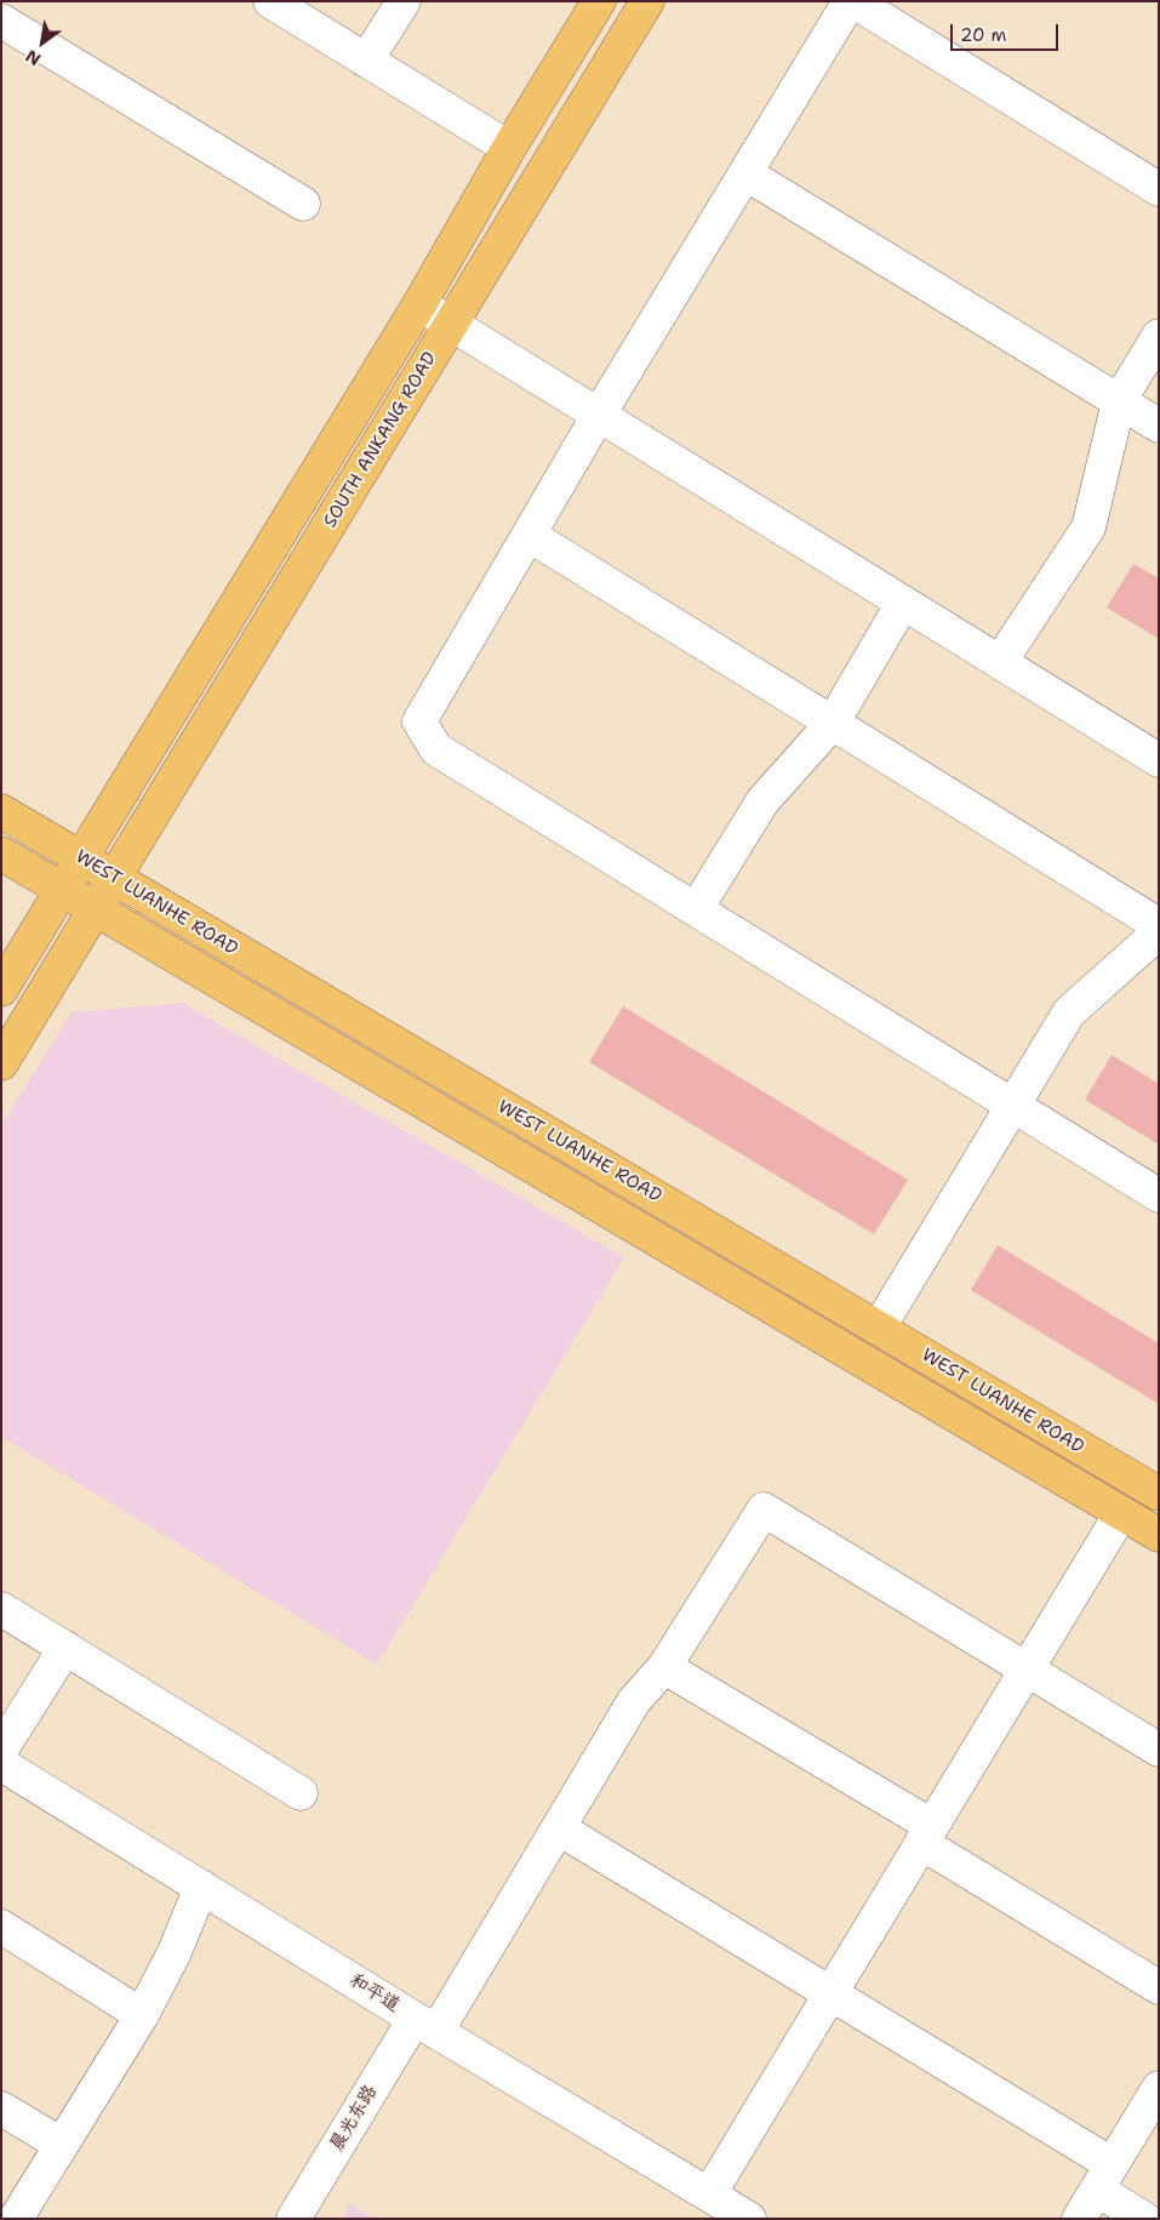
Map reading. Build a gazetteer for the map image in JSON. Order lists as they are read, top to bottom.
{
  "streets": {
    "main road": ["SOUTH ANKANG ROAD", "WEST LUANHE ROAD"],
    "street": ["和平道", "晨光东路"]
  },
  "crossings": [
    ["SOUTH ANKANG ROAD", "WEST LUANHE ROAD"],
    ["和平道", "晨光东路"]
  ],
  "scale_bar": "20 m",
  "north": "bottom left"
}
